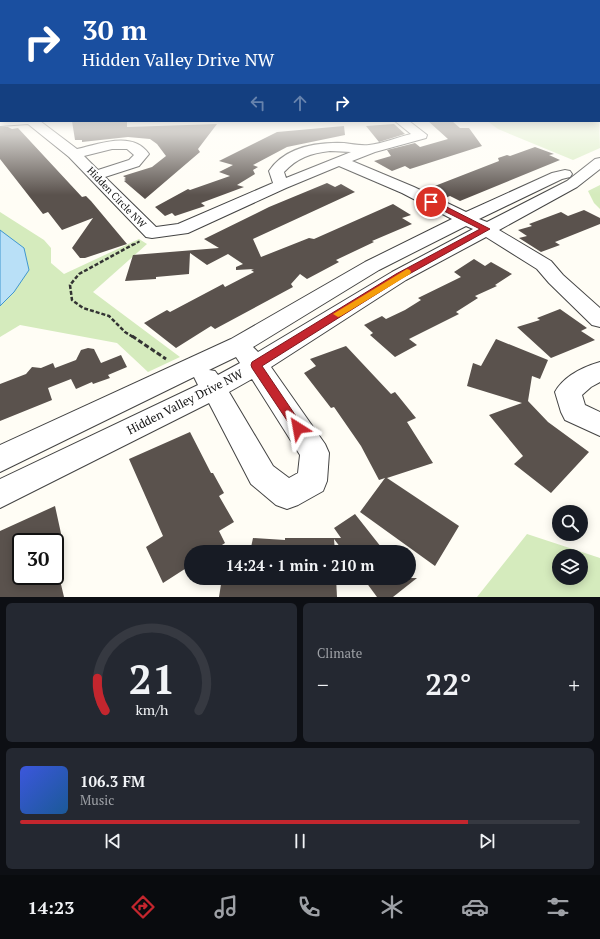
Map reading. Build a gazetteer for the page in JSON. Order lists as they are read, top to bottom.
{
  "streets": {
    "street": ["Hidden Circle NW", "Hidden Valley Drive NW"]
  },
  "page": {
    "turn": ["30 m", "Hidden Valley Drive NW"],
    "limit": "30",
    "trip": "14:24 · 1 min · 210 m",
    "tile": "Climate",
    "heat": ["−", "22°", "+"],
    "song": ["106.3 FM", "Music"],
    "tabs": "14:23",
    "gauge": ["21", "km/h"]
  }
}
